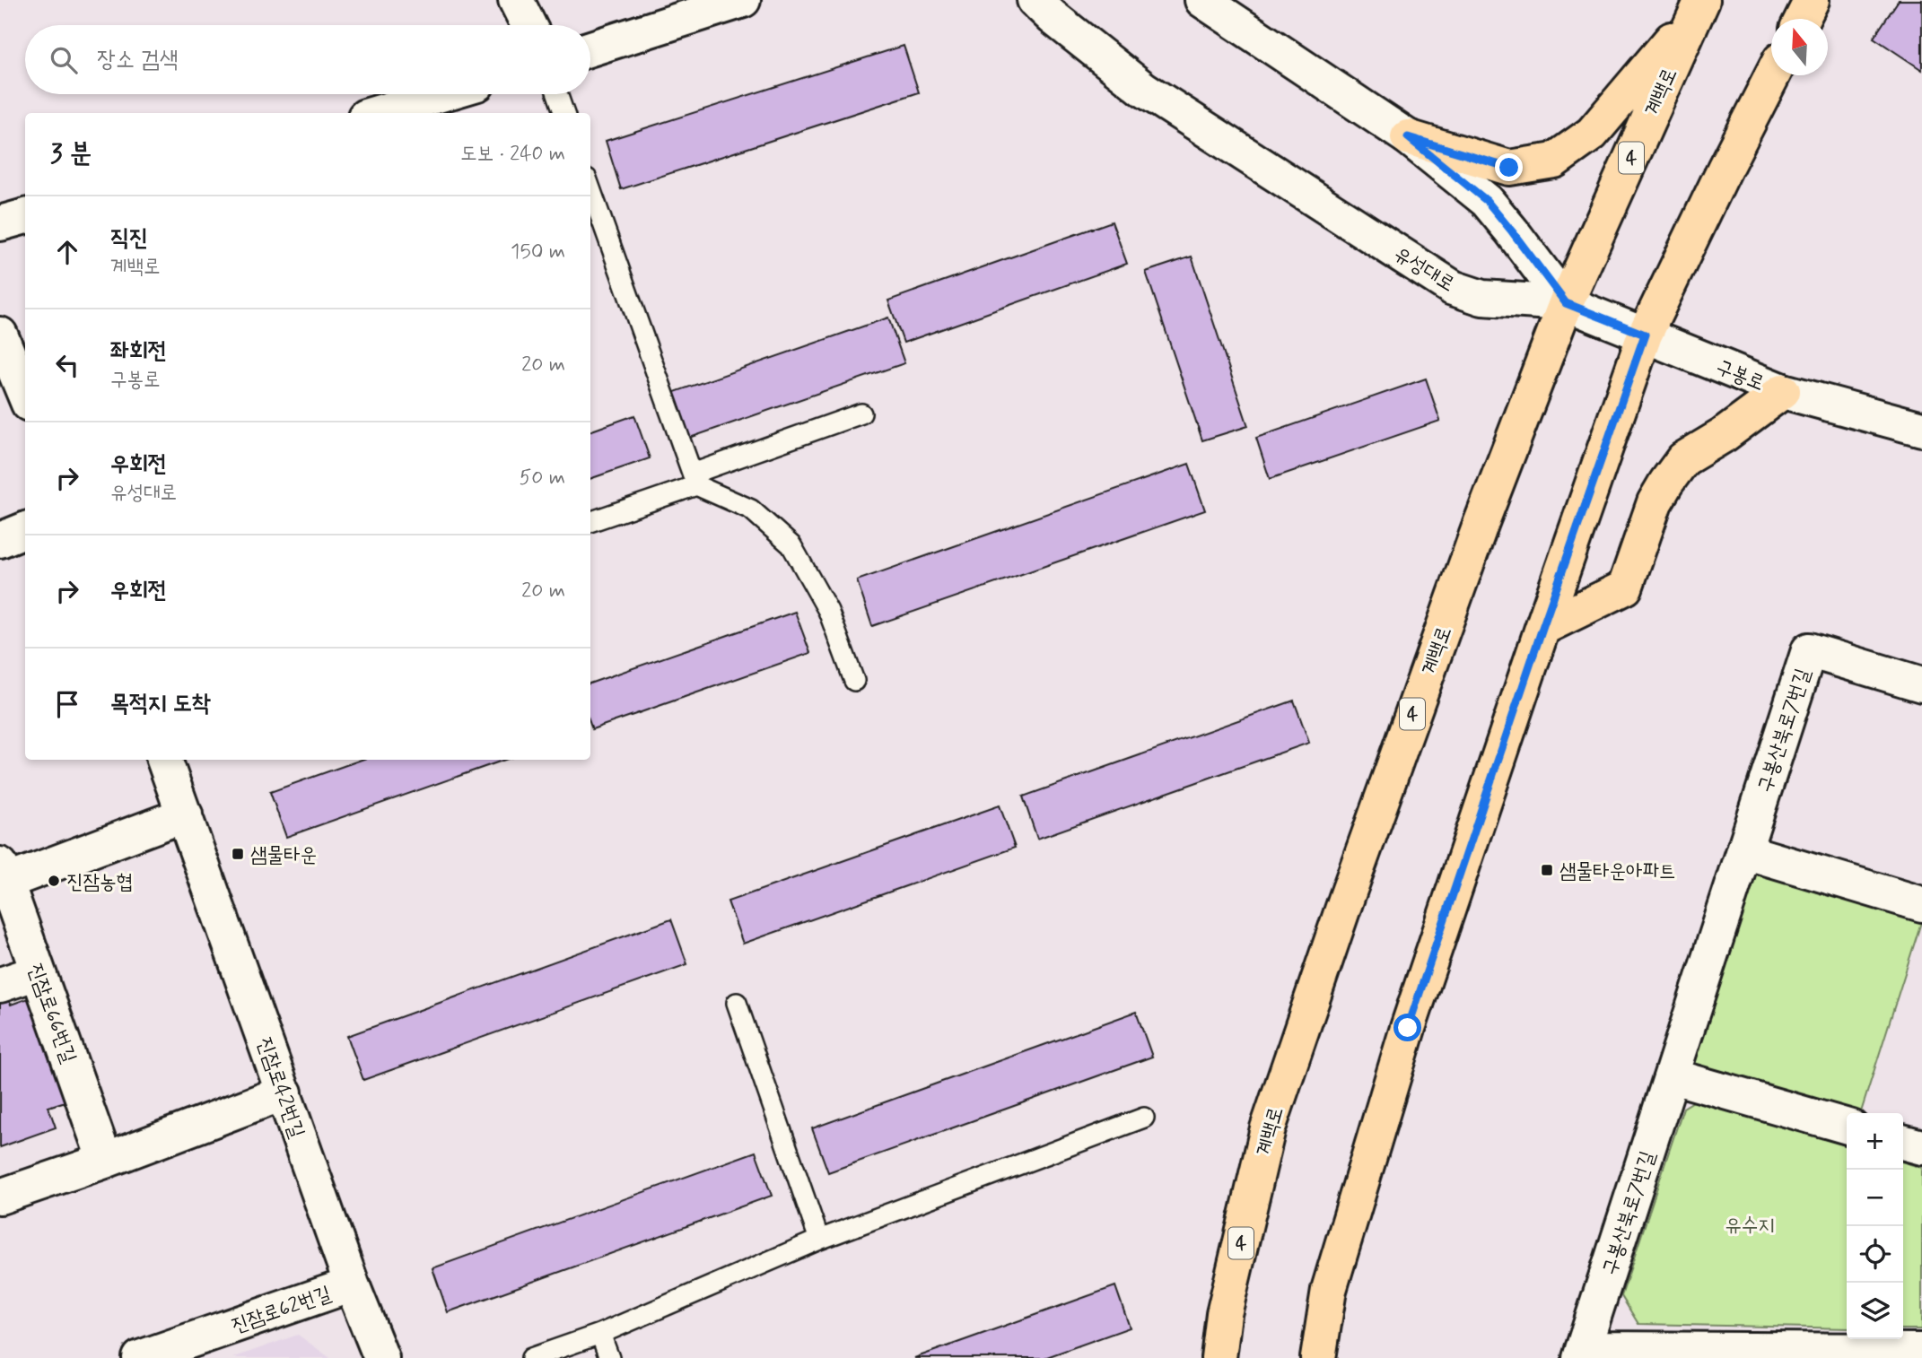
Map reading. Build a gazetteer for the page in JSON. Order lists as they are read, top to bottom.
{
  "streets": {
    "main road": ["계백로", "4"],
    "street": [
      "유성대로",
      "구봉로",
      "구봉산북로7번길",
      "진잠로66번길",
      "진잠로42번길",
      "진잠로62번길"
    ]
  },
  "crossings": [
    ["계백로", "유성대로"],
    ["계백로", "구봉로"],
    ["유성대로", "구봉로"],
    ["진잠로42번길", "진잠로62번길"]
  ],
  "parks": ["유수지"],
  "places": {
    "transit": ["샘물타운", "샘물타운아파트"],
    "other": ["진잠농협"]
  },
  "north": "top",
  "page": {
    "search": "장소 검색",
    "heading": ["3 분", "도보 · 240 m"],
    "list": [
      ["직진", "계백로", "150 m"],
      ["좌회전", "구봉로", "20 m"],
      ["우회전", "유성대로", "50 m"],
      ["우회전", "20 m"],
      "목적지 도착"
    ],
    "map_buttons": ["+", "−"]
  }
}
